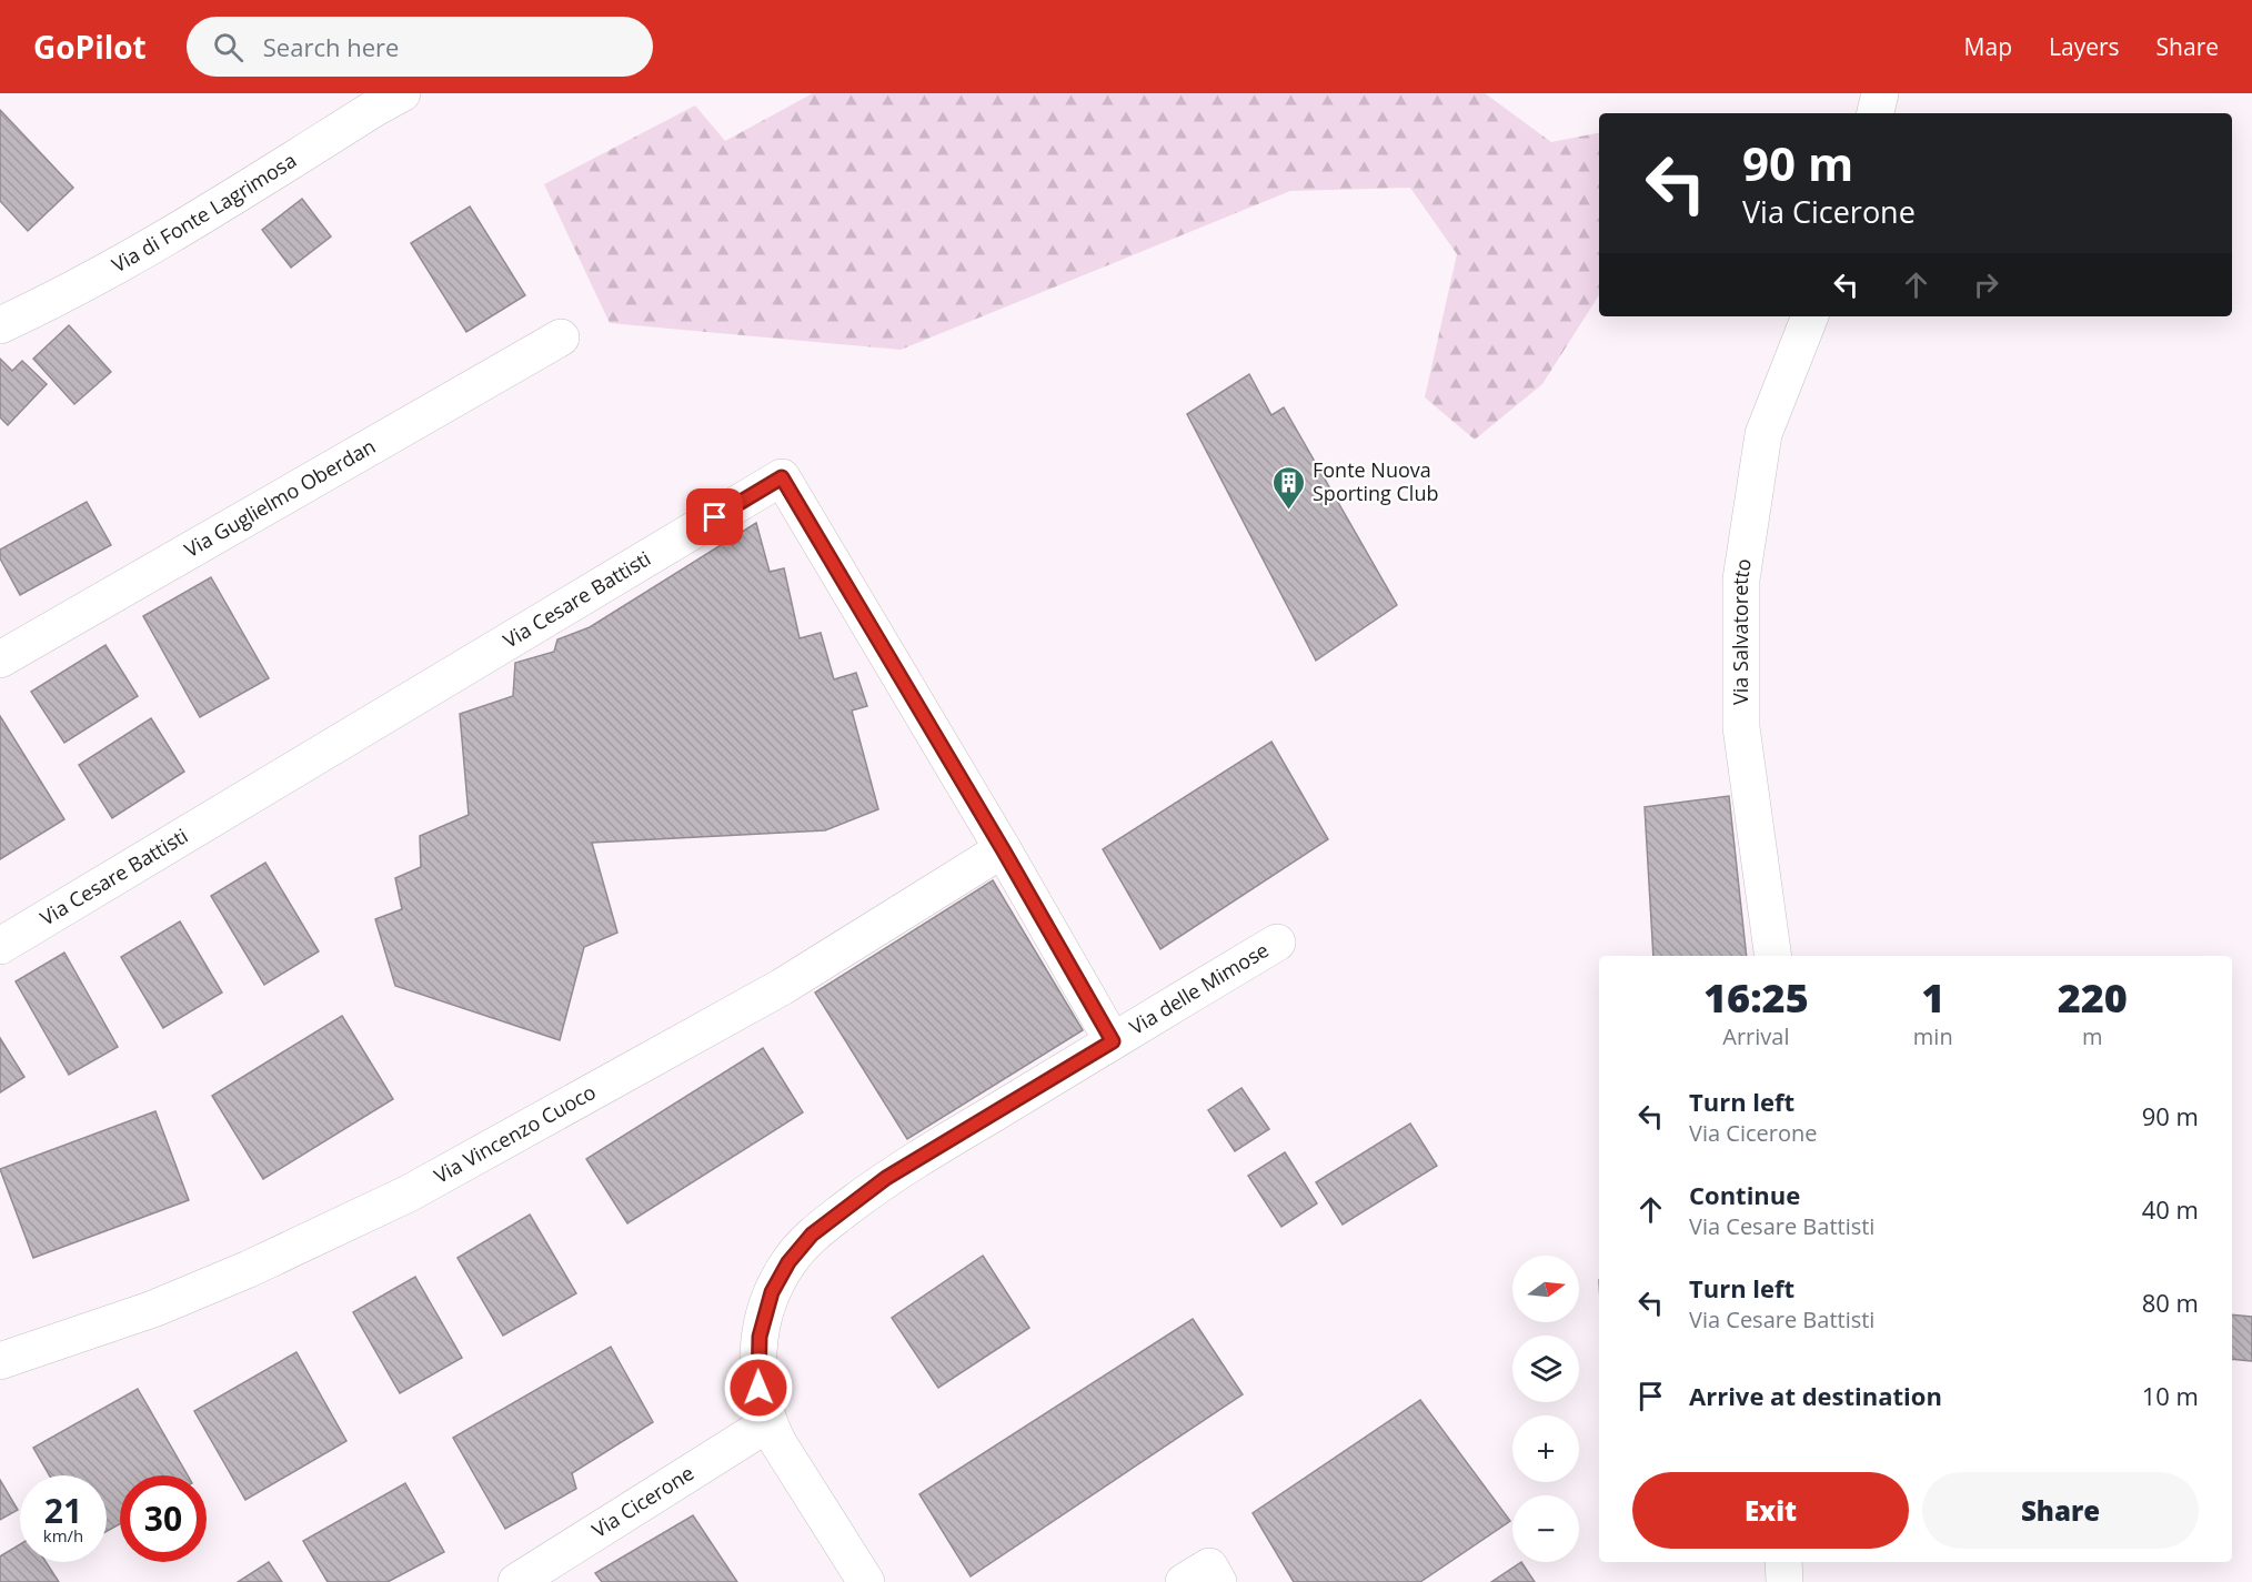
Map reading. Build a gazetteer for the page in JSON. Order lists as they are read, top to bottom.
{
  "streets": {
    "street": [
      "Via di Fonte Lagrimosa",
      "Via Guglielmo Oberdan",
      "Via Cesare Battisti",
      "Via Salvatoretto",
      "Via delle Mimose",
      "Via Vincenzo Cuoco",
      "Via Cicerone"
    ]
  },
  "crossings": [
    ["Via Cesare Battisti", "Via Vincenzo Cuoco"],
    ["Via delle Mimose", "Via Cicerone"]
  ],
  "places": {
    "building": ["Fonte Nuova Sporting Club"]
  },
  "north": "right",
  "page": {
    "header": "GoPilot",
    "search": "Search here",
    "nav": ["Map", "Layers", "Share"],
    "turn": ["90 m", "Via Cicerone"],
    "eta": [
      "16:25",
      "Arrival",
      "1",
      "min",
      "220",
      "m"
    ],
    "list": [
      {
        "name": "Turn left",
        "note": "Via Cicerone",
        "value": "90 m"
      },
      {
        "name": "Continue",
        "note": "Via Cesare Battisti",
        "value": "40 m"
      },
      {
        "name": "Turn left",
        "note": "Via Cesare Battisti",
        "value": "80 m"
      },
      {
        "name": "Arrive at destination",
        "value": "10 m"
      }
    ],
    "map_buttons": ["+", "−"],
    "buttons": ["Exit", "Share"],
    "speed": "21 km/h",
    "limit": "30"
  }
}
